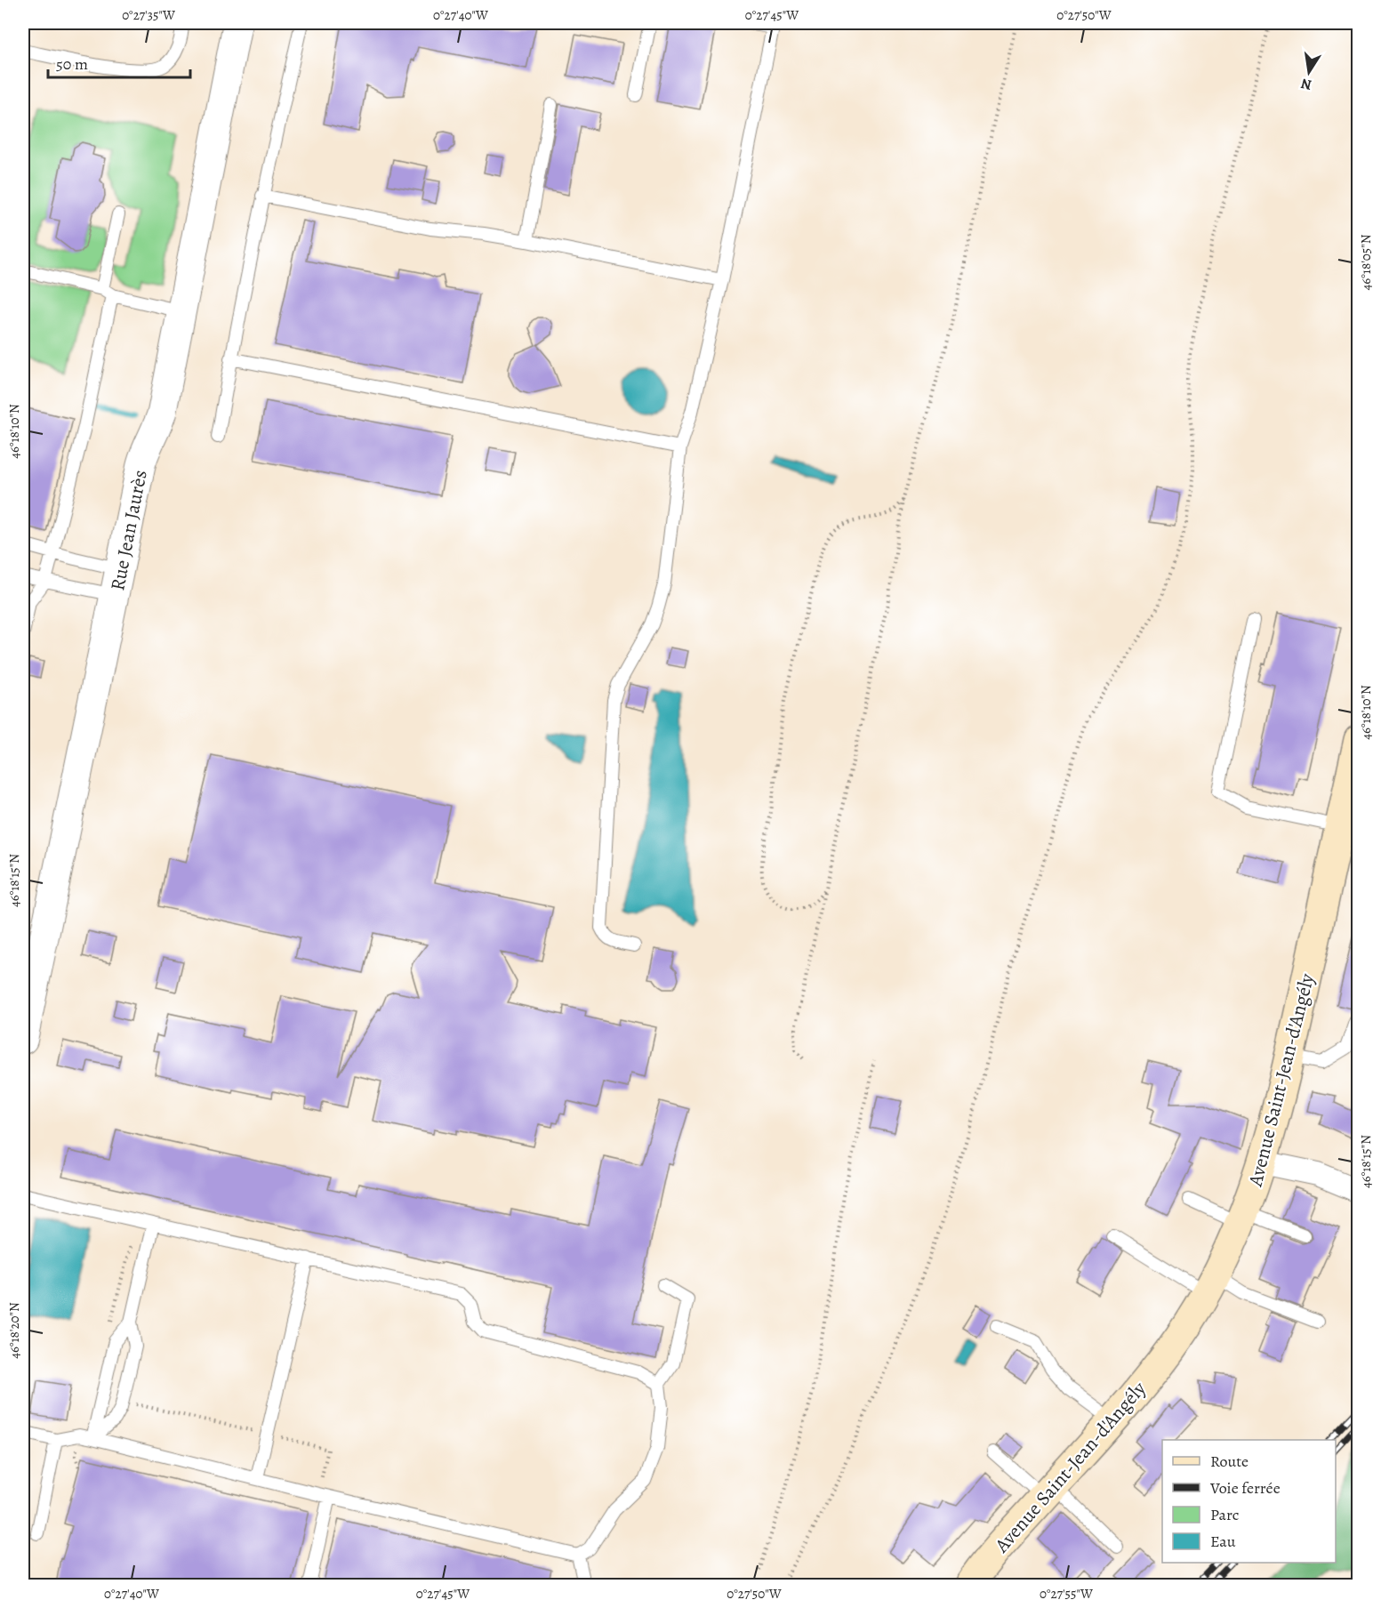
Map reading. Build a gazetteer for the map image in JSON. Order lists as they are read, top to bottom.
{
  "streets": {
    "main road": ["Avenue Saint-Jean-d'Angély"],
    "street": ["Rue Jean Jaurès"]
  },
  "legend": [
    "Route",
    "Voie ferrée",
    "Parc",
    "Eau"
  ],
  "scale_bar": "50 m",
  "north": "bottom",
  "coordinates": [
    "0°27'35\"W",
    "0°27'40\"W",
    "0°27'45\"W",
    "0°27'50\"W",
    "46°18'05\"N",
    "46°18'10\"N",
    "46°18'15\"N",
    "46°18'20\"N",
    "0°27'55\"W"
  ]
}
